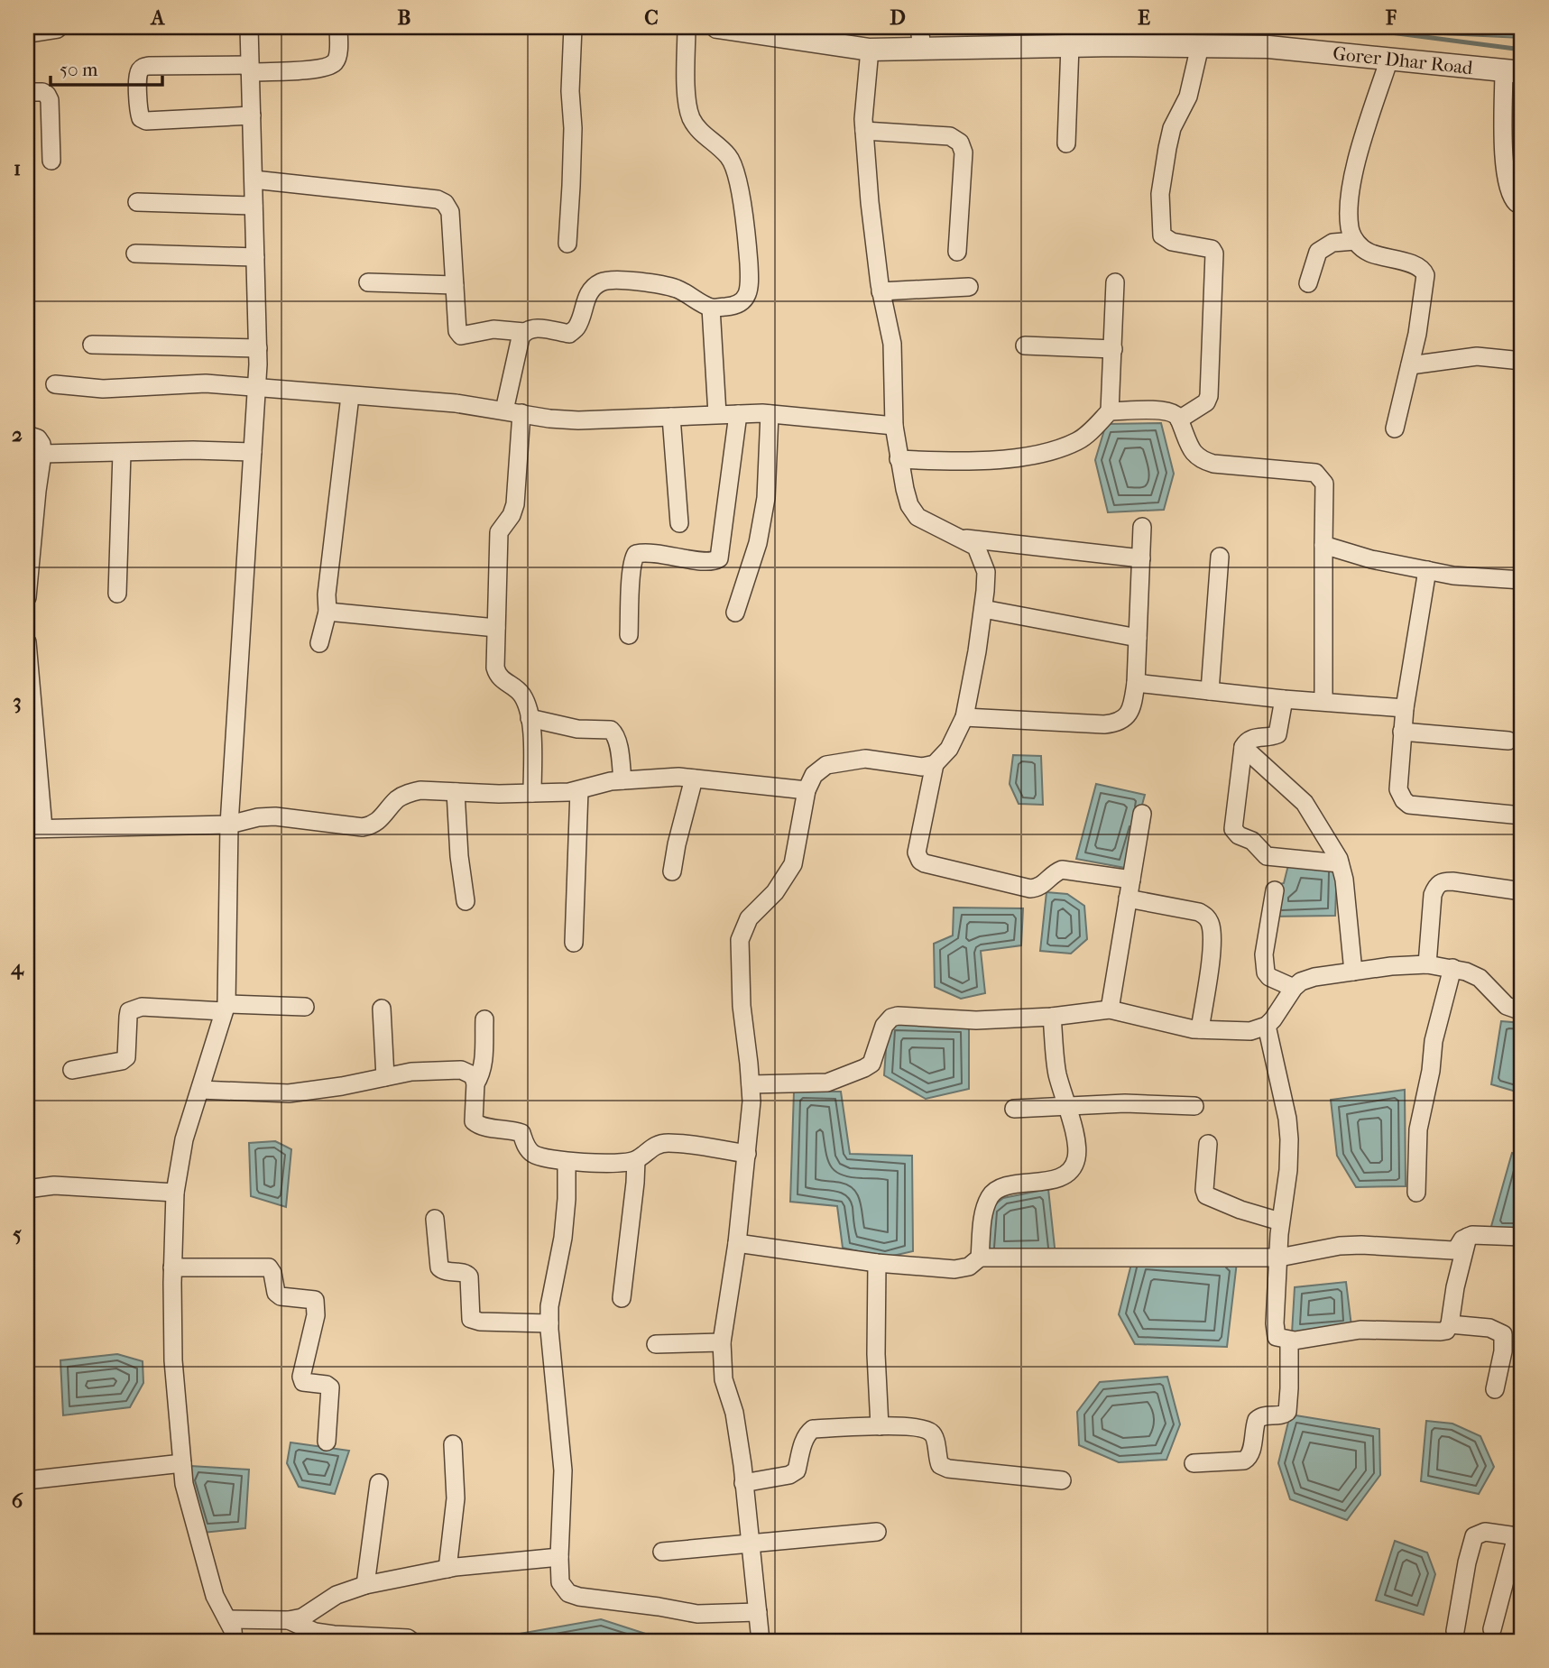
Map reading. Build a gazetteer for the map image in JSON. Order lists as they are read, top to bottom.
{
  "streets": {
    "street": ["Gorer Dhar Road"]
  },
  "scale_bar": "50 m",
  "grid": {
    "columns": [
      "A",
      "B",
      "C",
      "D",
      "E",
      "F"
    ],
    "rows": [
      "1",
      "2",
      "3",
      "4",
      "5",
      "6"
    ]
  }
}
